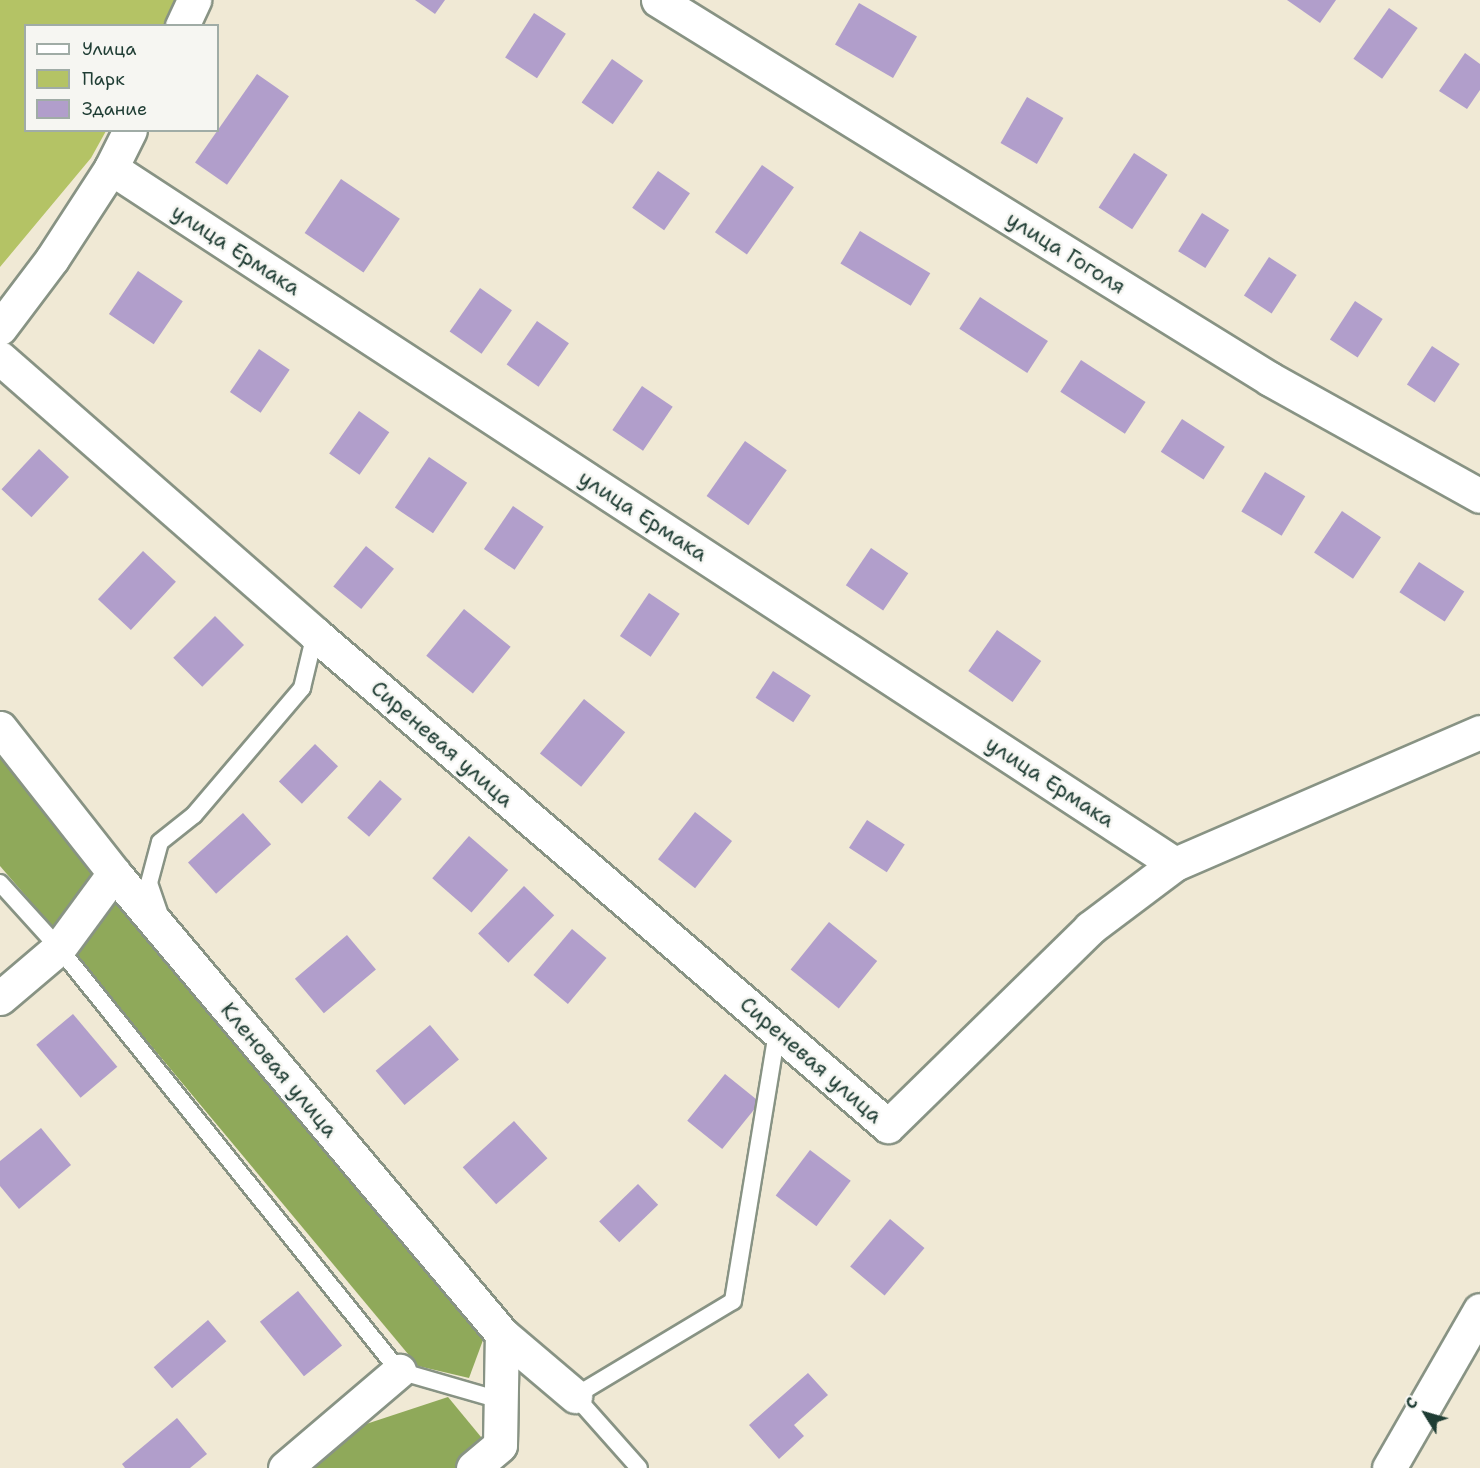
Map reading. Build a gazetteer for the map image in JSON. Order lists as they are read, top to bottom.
{
  "streets": {
    "street": [
      "улица Ермака",
      "улица Гоголя",
      "Сиреневая улица",
      "Кленовая улица"
    ]
  },
  "crossings": [
    ["улица Ермака", "Сиреневая улица"]
  ],
  "legend": ["Улица", "Парк", "Здание"],
  "north": "top left"
}
